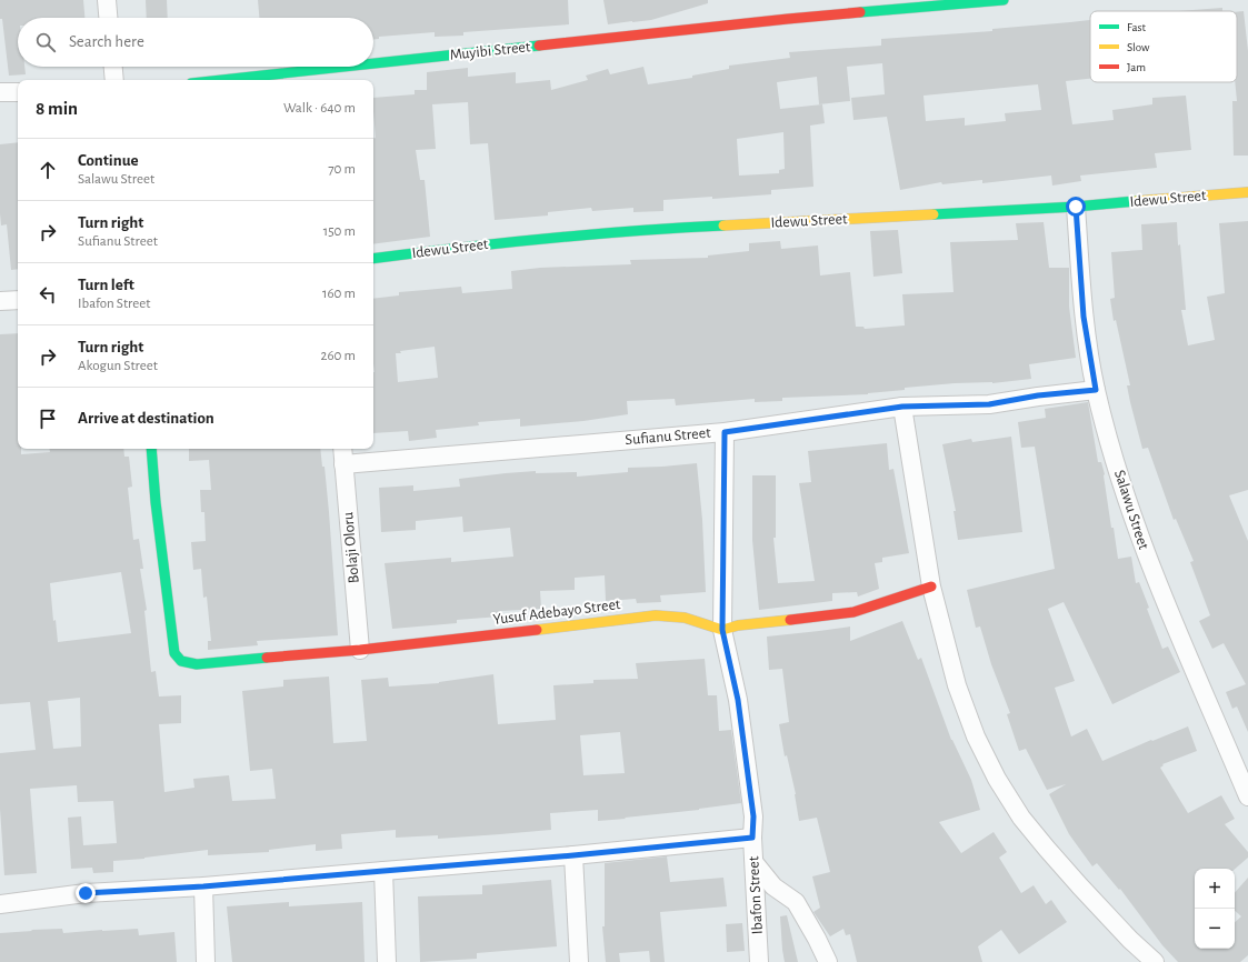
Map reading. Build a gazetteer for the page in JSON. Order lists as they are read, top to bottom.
{
  "streets": {
    "street": [
      "Muyibi Street",
      "Idewu Street",
      "Sufianu Street",
      "Salawu Street",
      "Bolaji Oloru",
      "Yusuf Adebayo Street",
      "Ibafon Street"
    ]
  },
  "crossings": [
    ["Idewu Street", "Salawu Street"],
    ["Sufianu Street", "Salawu Street"],
    ["Sufianu Street", "Bolaji Oloru"],
    ["Sufianu Street", "Ibafon Street"],
    ["Bolaji Oloru", "Yusuf Adebayo Street"],
    ["Yusuf Adebayo Street", "Ibafon Street"]
  ],
  "legend": ["Fast", "Slow", "Jam"],
  "page": {
    "search": "Search here",
    "heading": ["8 min", "Walk · 640 m"],
    "list": [
      ["Continue", "Salawu Street", "70 m"],
      ["Turn right", "Sufianu Street", "150 m"],
      ["Turn left", "Ibafon Street", "160 m"],
      ["Turn right", "Akogun Street", "260 m"],
      "Arrive at destination"
    ],
    "map_buttons": ["+", "−"]
  }
}
